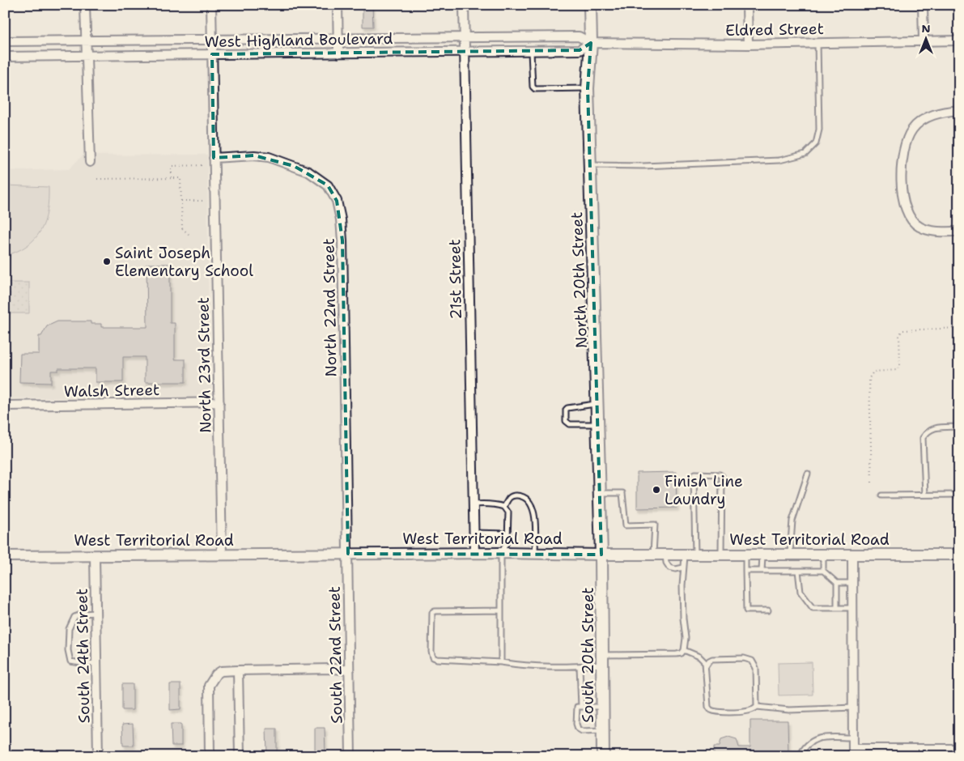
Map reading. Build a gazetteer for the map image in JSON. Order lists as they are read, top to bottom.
{
  "streets": {
    "main road": ["North 20th Street", "South 20th Street"],
    "street": [
      "Eldred Street",
      "West Highland Boulevard",
      "21st Street",
      "North 22nd Street",
      "North 23rd Street",
      "Walsh Street",
      "West Territorial Road",
      "South 22nd Street",
      "South 24th Street"
    ]
  },
  "crossings": [
    ["Eldred Street", "West Highland Boulevard"],
    ["Eldred Street", "North 20th Street"],
    ["West Highland Boulevard", "21st Street"],
    ["West Highland Boulevard", "North 20th Street"],
    ["West Highland Boulevard", "North 23rd Street"],
    ["21st Street", "West Territorial Road"],
    ["North 20th Street", "West Territorial Road"],
    ["North 20th Street", "South 20th Street"],
    ["North 22nd Street", "North 23rd Street"],
    ["North 22nd Street", "West Territorial Road"],
    ["North 22nd Street", "South 22nd Street"],
    ["North 23rd Street", "Walsh Street"],
    ["North 23rd Street", "West Territorial Road"],
    ["West Territorial Road", "South 22nd Street"],
    ["West Territorial Road", "South 20th Street"],
    ["West Territorial Road", "South 24th Street"]
  ],
  "places": ["Saint Joseph Elementary School", "Finish Line Laundry"],
  "north": "top"
}
